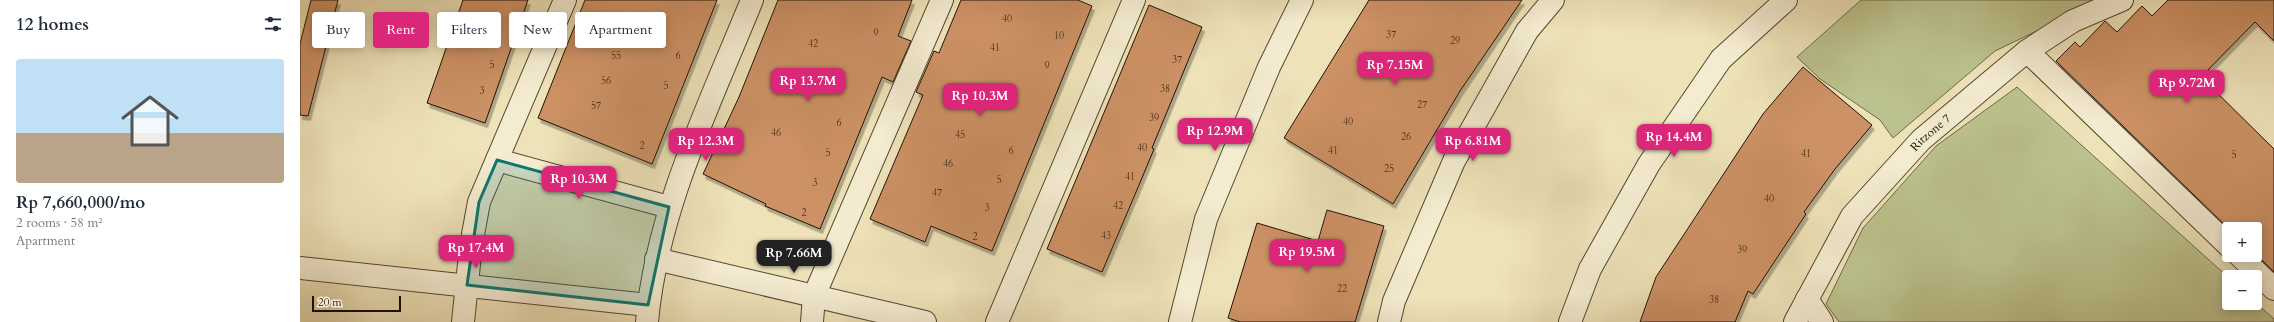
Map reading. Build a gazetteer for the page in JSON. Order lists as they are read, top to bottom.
{
  "streets": {
    "street": ["Ritzone 7"]
  },
  "house_numbers": [
    "40",
    "9",
    "37",
    "10",
    "29",
    "42",
    "41",
    "55",
    "6",
    "37",
    "5",
    "9",
    "56",
    "5",
    "38",
    "3",
    "27",
    "57",
    "39",
    "40",
    "6",
    "46",
    "45",
    "26",
    "2",
    "40",
    "6",
    "41",
    "5",
    "41",
    "5",
    "46",
    "25",
    "41",
    "5",
    "3",
    "47",
    "40",
    "42",
    "3",
    "2",
    "43",
    "2",
    "39",
    "22",
    "38"
  ],
  "scale_bar": "20 m",
  "page": {
    "heading": "12 homes",
    "chip": [
      "Buy",
      "Rent",
      "Filters",
      "New",
      "Apartment"
    ],
    "list": [
      {
        "name": "Rp 7,660,000/mo",
        "note": "2 rooms · 58 m² · Apartment"
      }
    ],
    "price": [
      "Rp 7.15M",
      "Rp 13.7M",
      "Rp 9.72M",
      "Rp 10.3M",
      "Rp 12.9M",
      "Rp 14.4M",
      "Rp 12.3M",
      "Rp 6.81M",
      "Rp 10.3M",
      "Rp 17.4M",
      "Rp 19.5M",
      "Rp 7.66M"
    ],
    "map_buttons": ["+", "−"],
    "scale": "20 m"
  }
}
